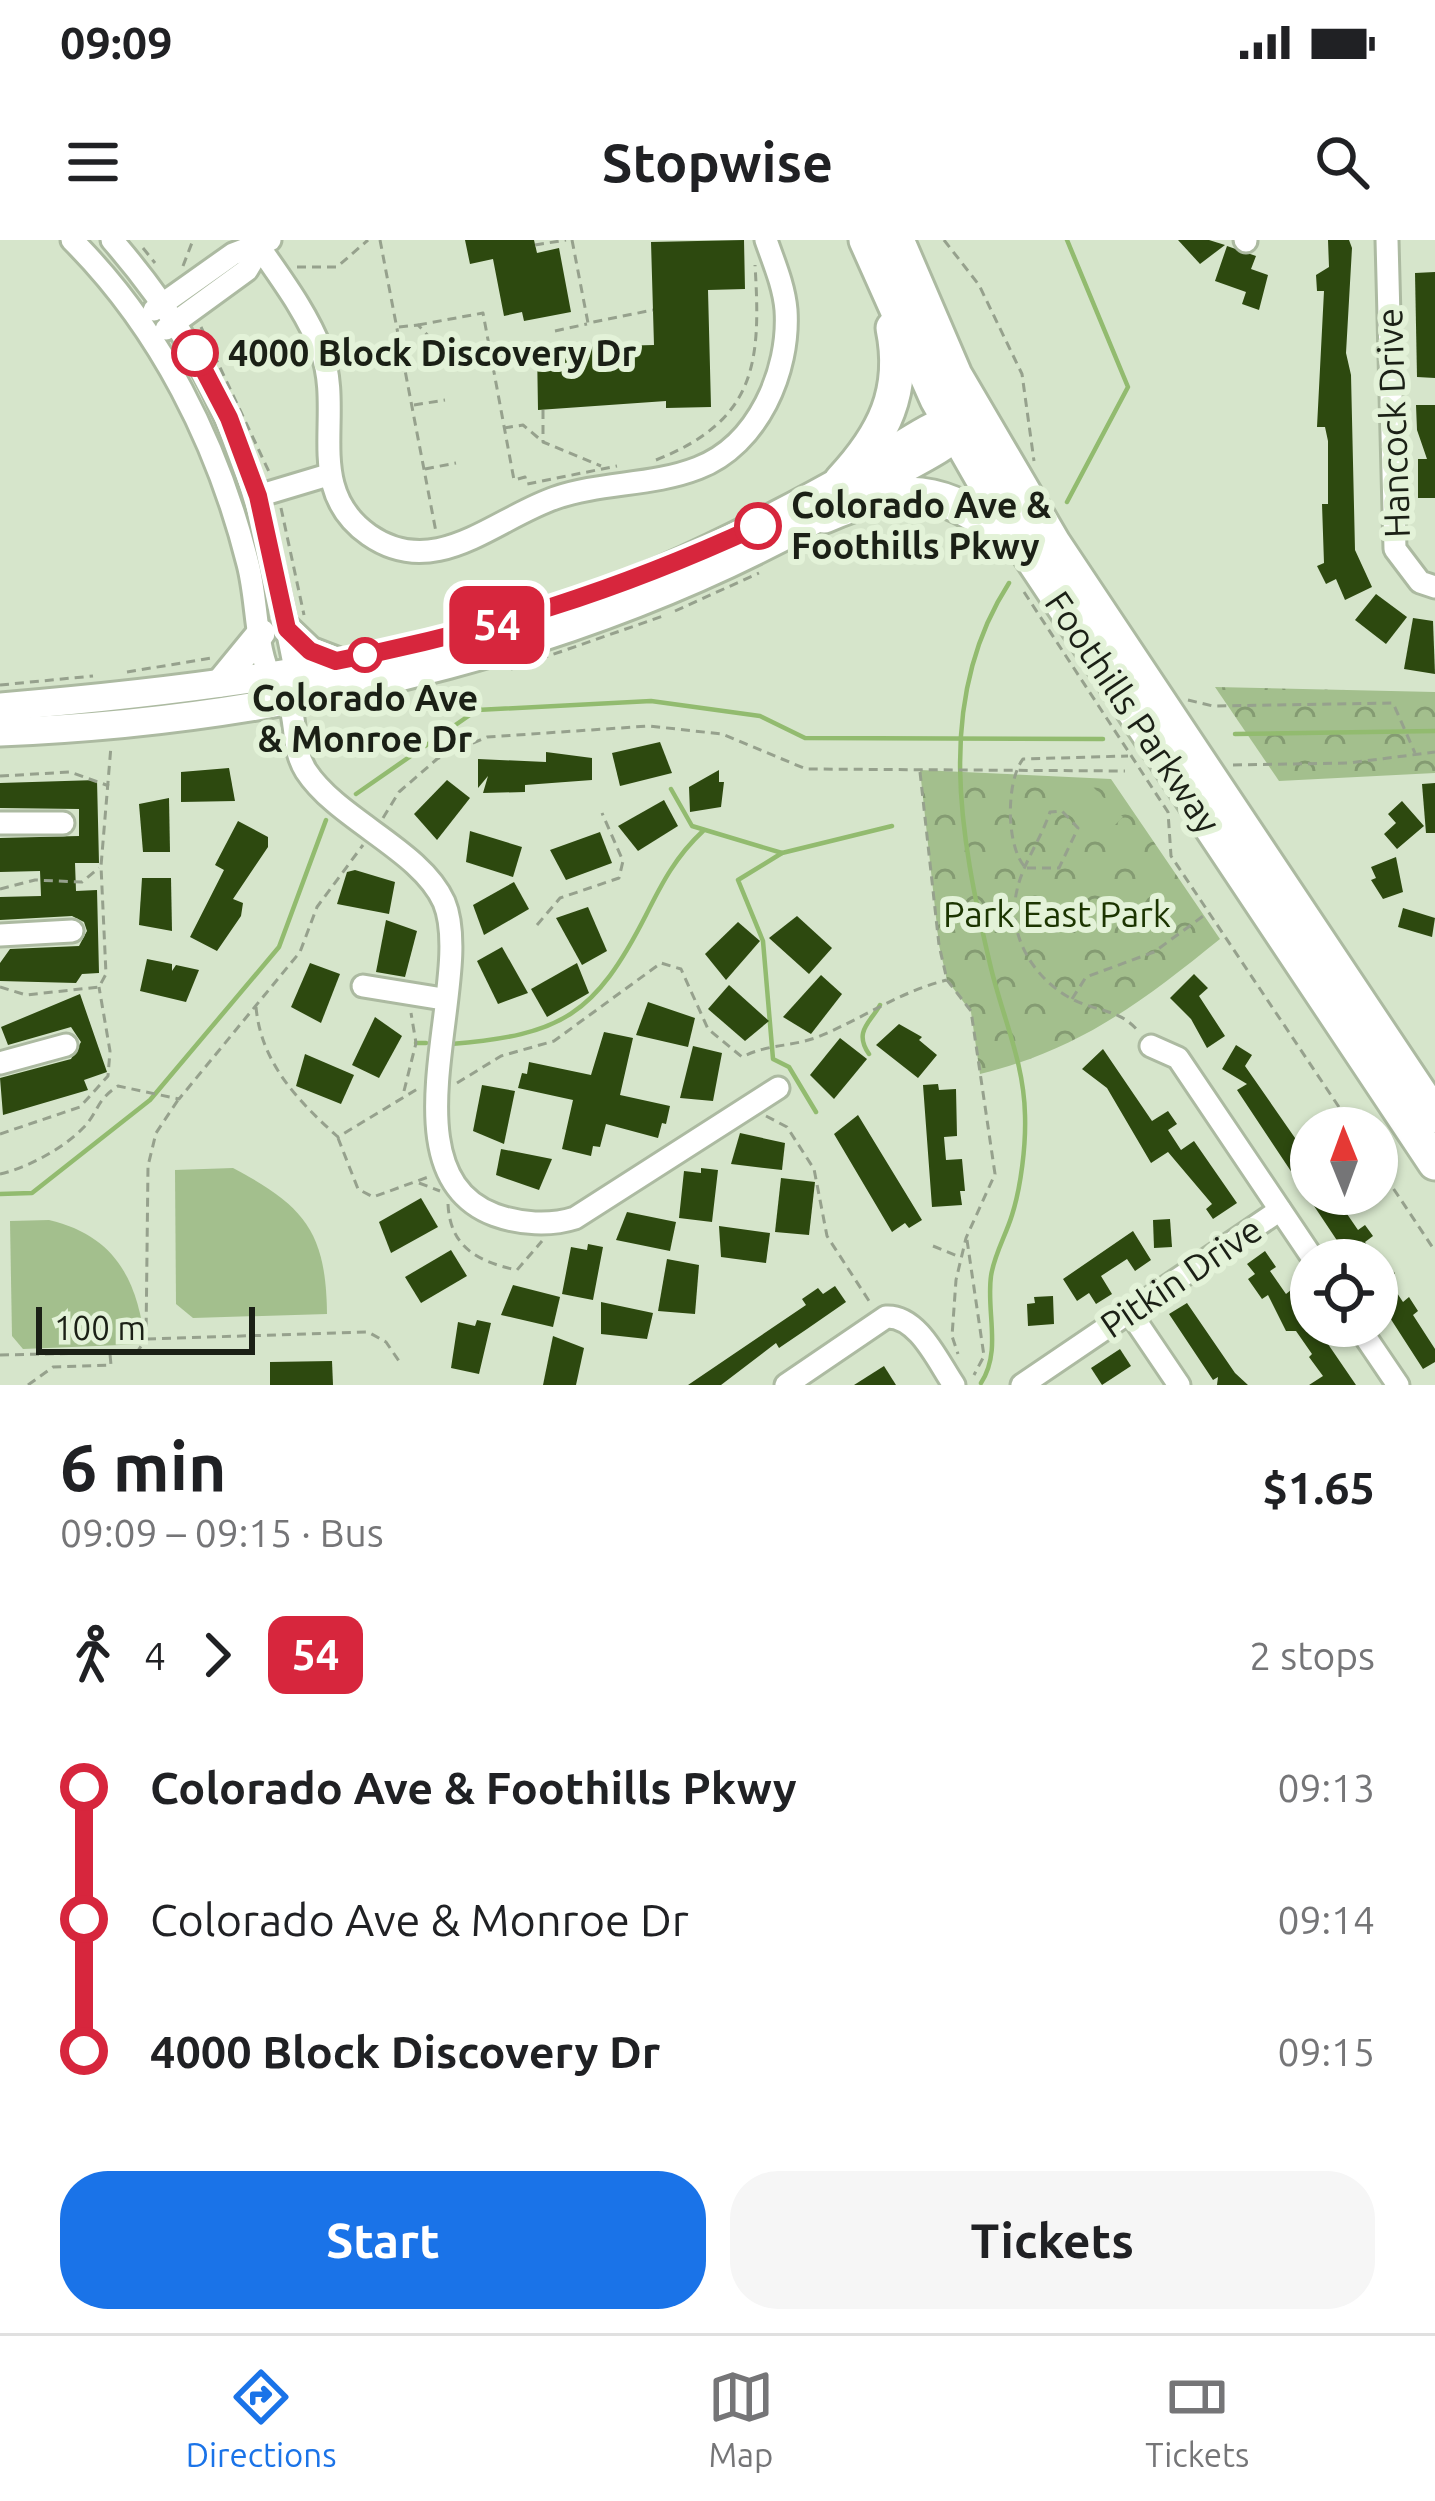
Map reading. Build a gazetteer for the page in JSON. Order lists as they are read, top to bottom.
{
  "streets": {
    "highway": ["Foothills Parkway"],
    "street": ["Hancock Drive", "Pitkin Drive"]
  },
  "parks": ["Park East Park"],
  "places": ["4000 Block Discovery Dr", "Colorado Ave & Foothills Pkwy", "Colorado Ave & Monroe Dr"],
  "lines": ["bus line 54"],
  "scale_bar": "100 m",
  "north": "top",
  "page": {
    "status": "09:09",
    "header": "Stopwise",
    "on_map": "54",
    "scale": "100 m",
    "heading": ["6 min", "09:09 – 09:15 · Bus", "$1.65"],
    "legs": ["4", "54", "2 stops"],
    "list": [
      {
        "name": "Colorado Ave & Foothills Pkwy",
        "value": "09:13"
      },
      {
        "name": "Colorado Ave & Monroe Dr",
        "value": "09:14"
      },
      {
        "name": "4000 Block Discovery Dr",
        "value": "09:15"
      }
    ],
    "buttons": ["Start", "Tickets"],
    "tabs": ["Directions", "Map", "Tickets"]
  }
}
